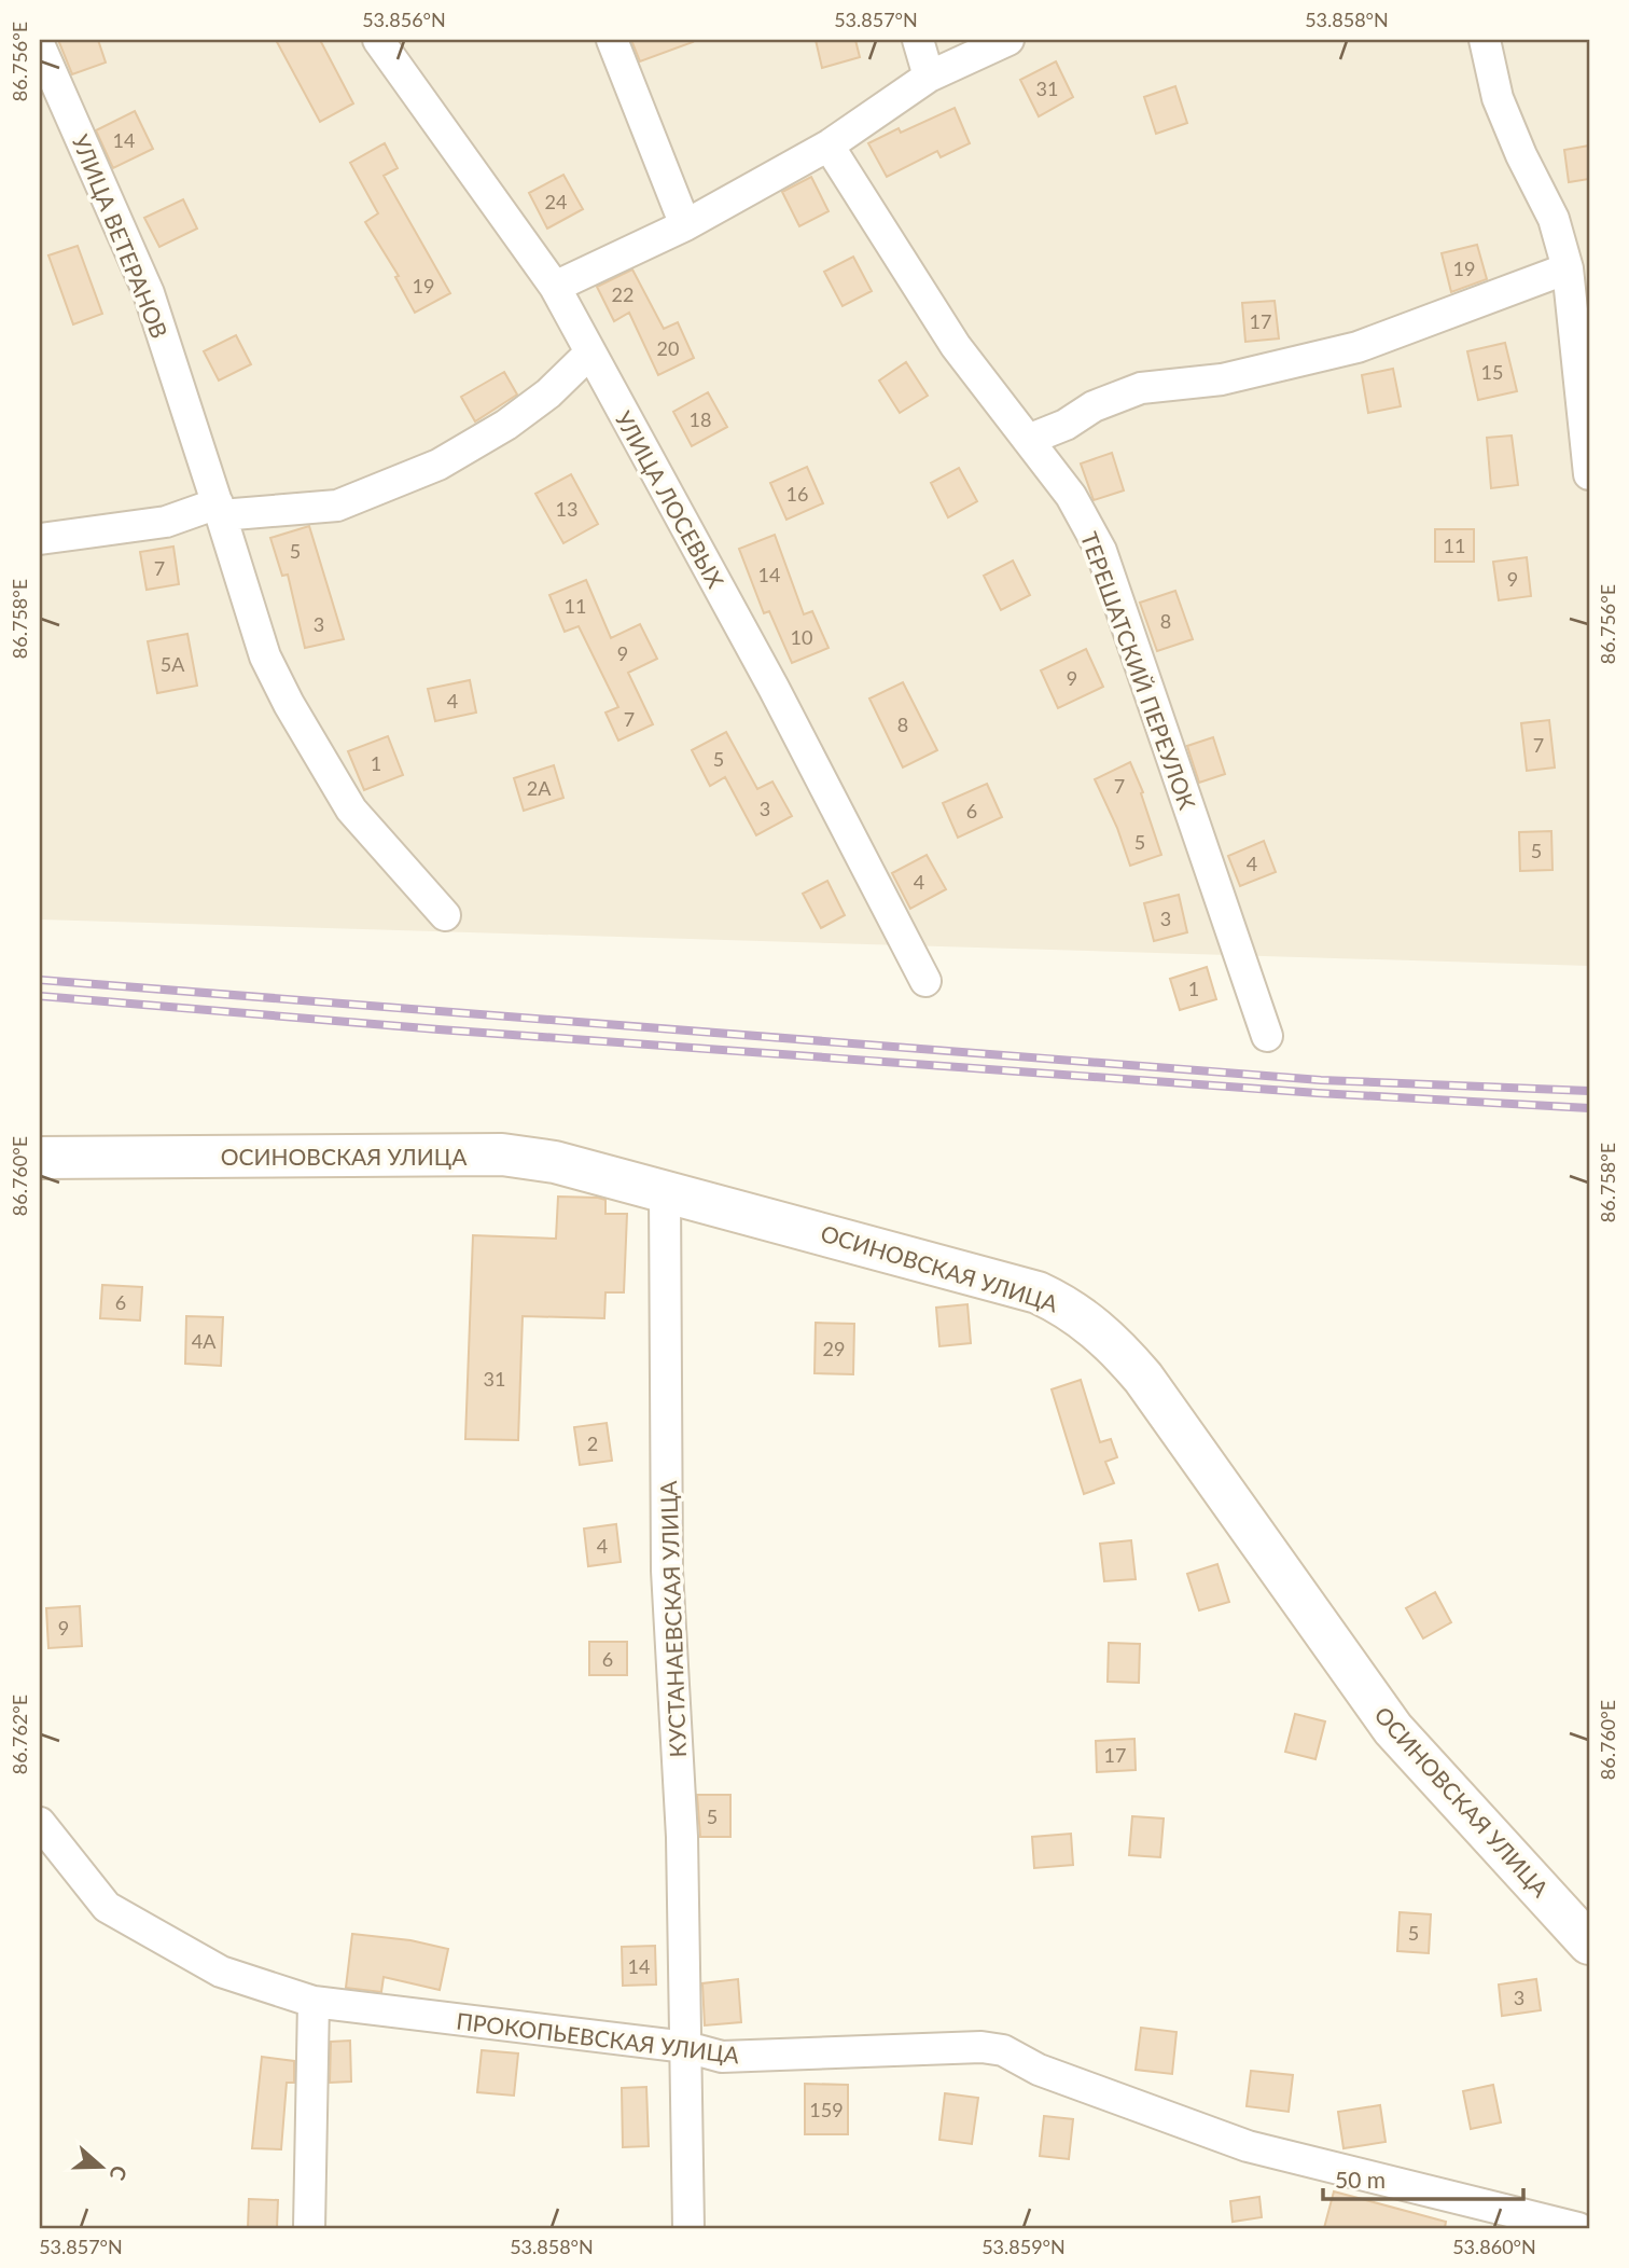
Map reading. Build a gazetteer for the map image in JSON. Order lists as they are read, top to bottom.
{
  "streets": {
    "main road": ["ОСИНОВСКАЯ УЛИЦА"],
    "street": [
      "УЛИЦА ВЕТЕРАНОВ",
      "УЛИЦА ЛОСЕВЫХ",
      "ТЕРЕШАТСКИЙ ПЕРЕУЛОК",
      "КУСТАНАЕВСКАЯ УЛИЦА",
      "ПРОКОПЬЕВСКАЯ УЛИЦА"
    ]
  },
  "crossings": [
    ["ОСИНОВСКАЯ УЛИЦА", "КУСТАНАЕВСКАЯ УЛИЦА"],
    ["КУСТАНАЕВСКАЯ УЛИЦА", "ПРОКОПЬЕВСКАЯ УЛИЦА"]
  ],
  "house_numbers": [
    "31",
    "14",
    "24",
    "19",
    "19",
    "22",
    "17",
    "20",
    "15",
    "18",
    "16",
    "13",
    "11",
    "5",
    "7",
    "14",
    "9",
    "11",
    "8",
    "3",
    "10",
    "9",
    "5А",
    "9",
    "4",
    "7",
    "8",
    "7",
    "5",
    "1",
    "7",
    "2А",
    "3",
    "6",
    "5",
    "5",
    "4",
    "4",
    "3",
    "1",
    "6",
    "4А",
    "29",
    "31",
    "2",
    "4",
    "9",
    "6",
    "17",
    "5",
    "5",
    "14",
    "3",
    "159"
  ],
  "scale_bar": "50 m",
  "north": "right",
  "coordinates": [
    "53.856°N",
    "53.857°N",
    "53.858°N",
    "86.756°E",
    "86.758°E",
    "86.760°E",
    "86.762°E",
    "53.859°N",
    "53.860°N"
  ]
}
